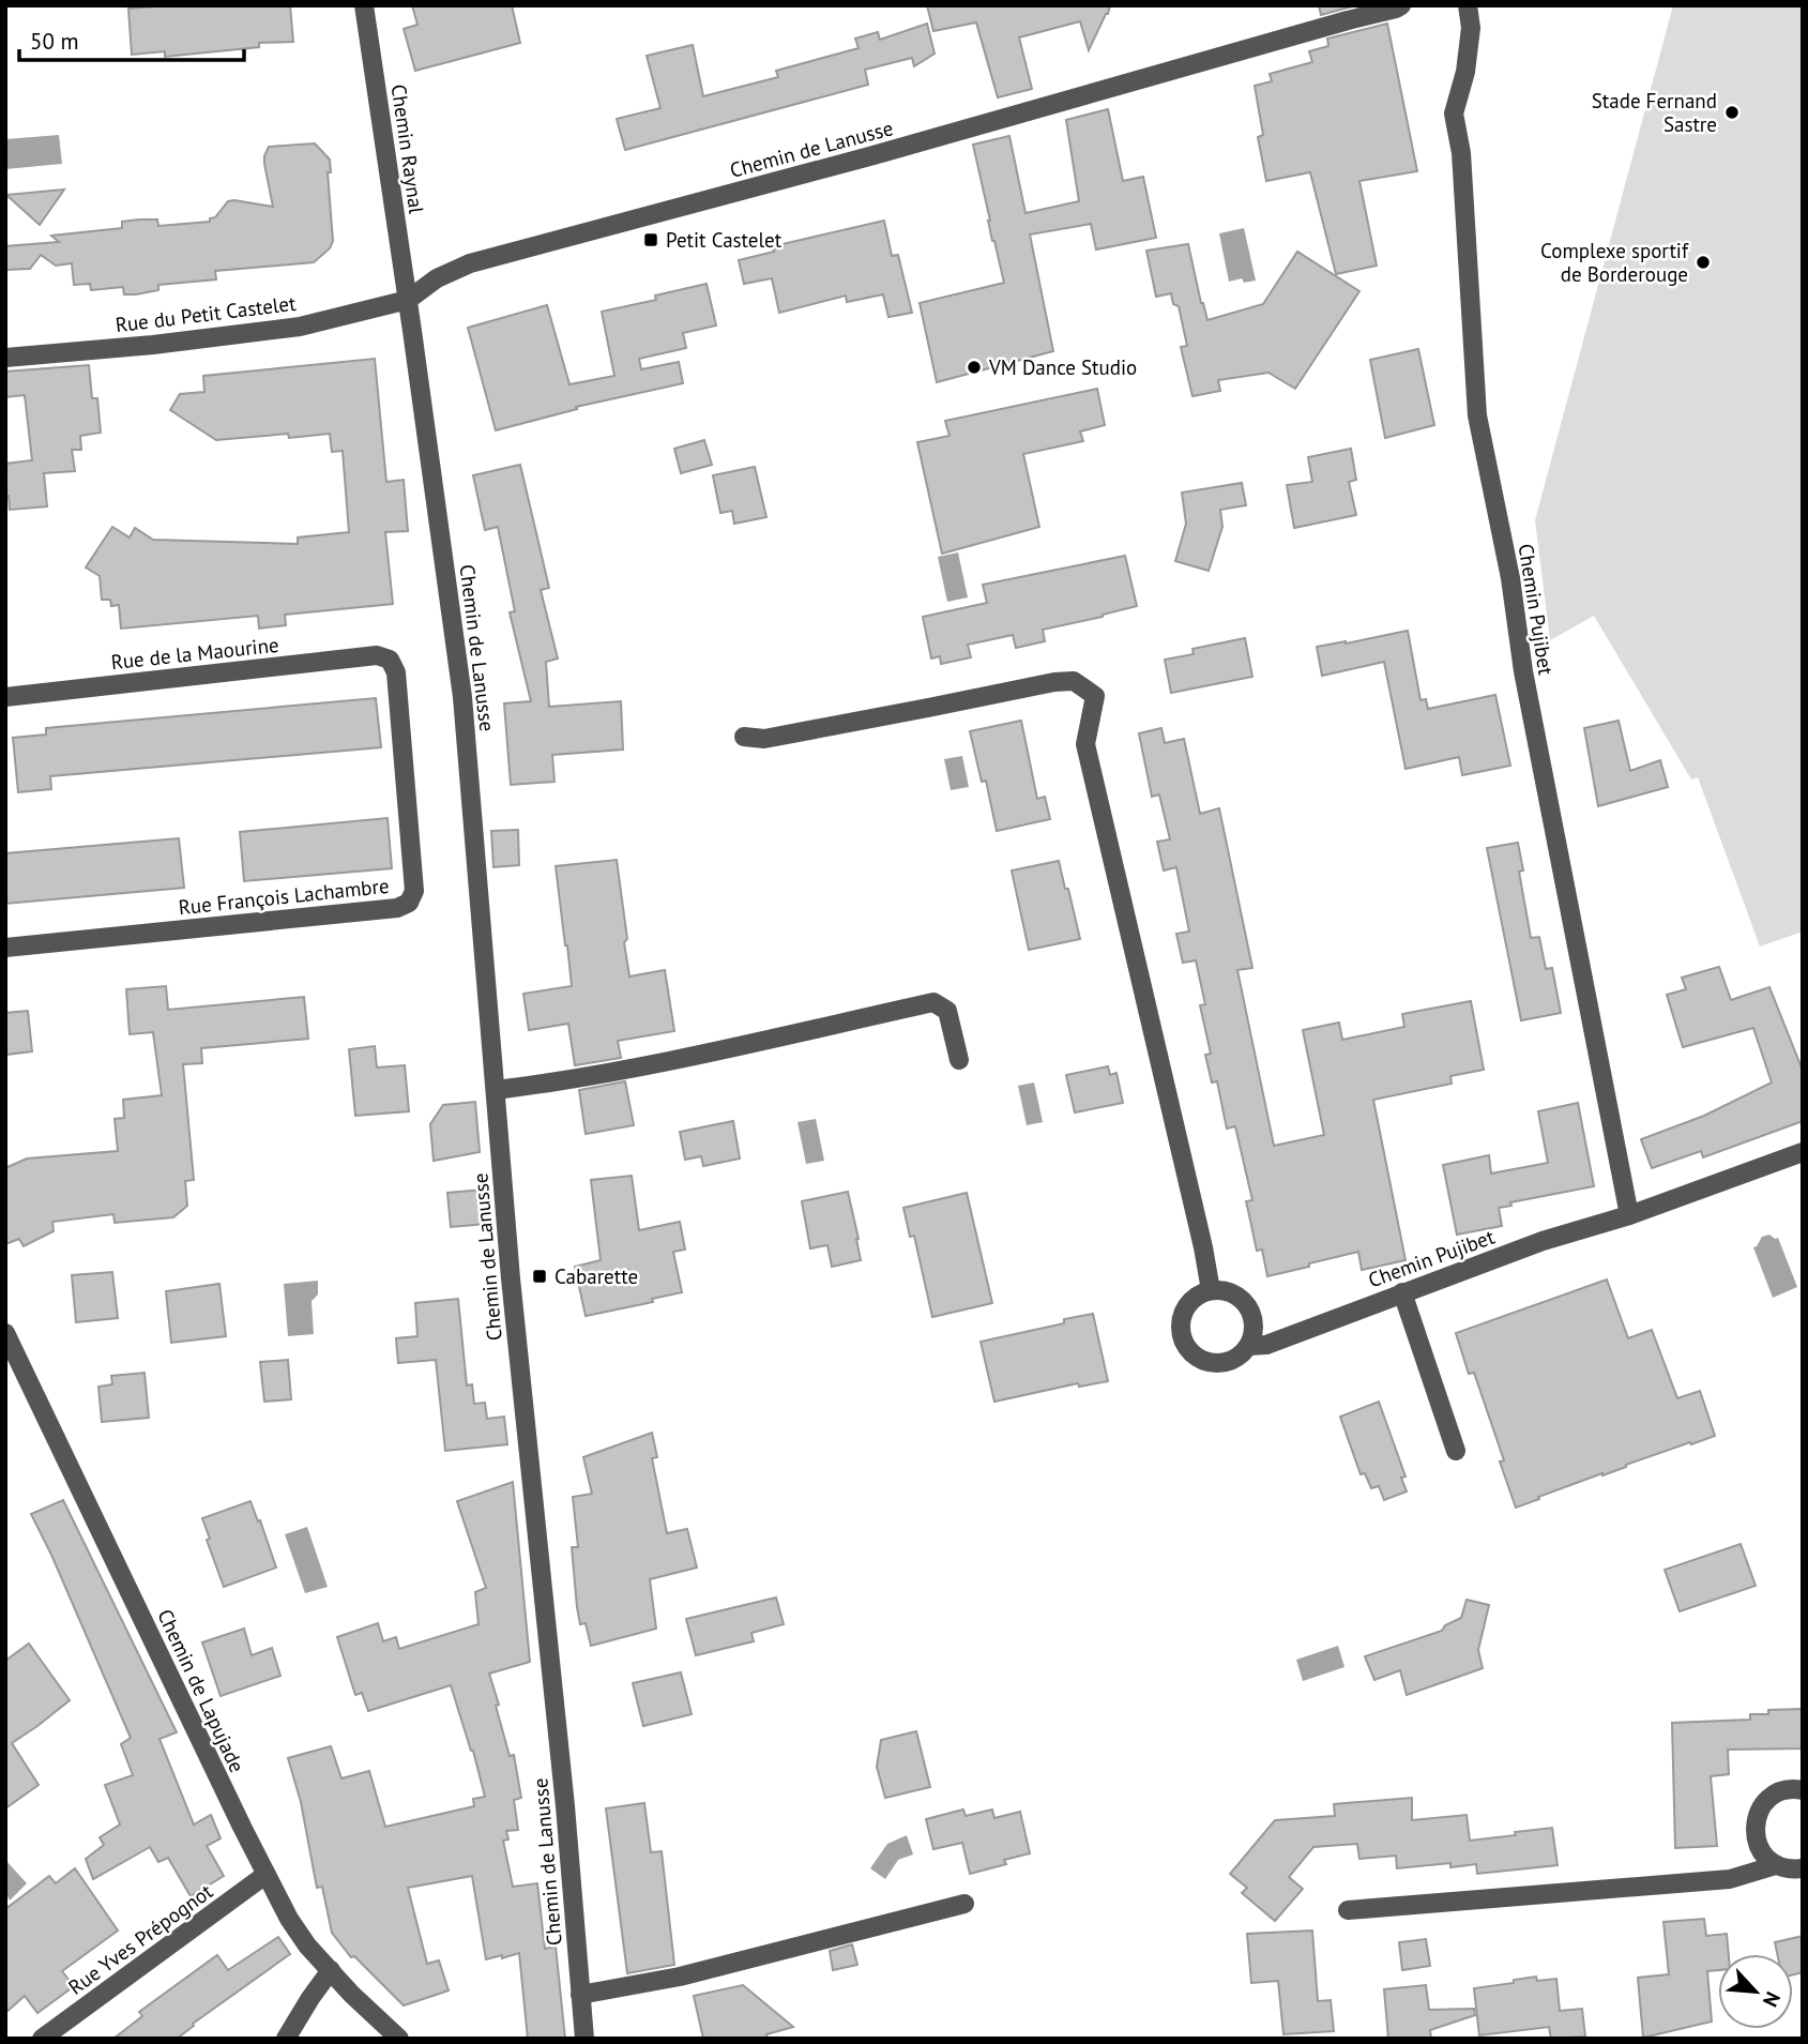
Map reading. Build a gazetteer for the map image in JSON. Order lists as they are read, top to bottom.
{
  "streets": {
    "street": [
      "Chemin Raynal",
      "Chemin de Lanusse",
      "Rue du Petit Castelet",
      "Chemin Pujibet",
      "Rue de la Maourine",
      "Rue François Lachambre",
      "Chemin de Lapujade",
      "Rue Yves Prépognot"
    ]
  },
  "crossings": [
    ["Chemin Raynal", "Chemin de Lanusse"],
    ["Chemin Raynal", "Rue du Petit Castelet"],
    ["Chemin de Lanusse", "Rue du Petit Castelet"],
    ["Rue de la Maourine", "Rue François Lachambre"],
    ["Chemin de Lapujade", "Rue Yves Prépognot"]
  ],
  "places": {
    "other": ["Stade Fernand Sastre", "Complexe sportif de Borderouge", "VM Dance Studio"],
    "transit": ["Petit Castelet", "Cabarette"]
  },
  "scale_bar": "50 m",
  "north": "bottom right"
}
